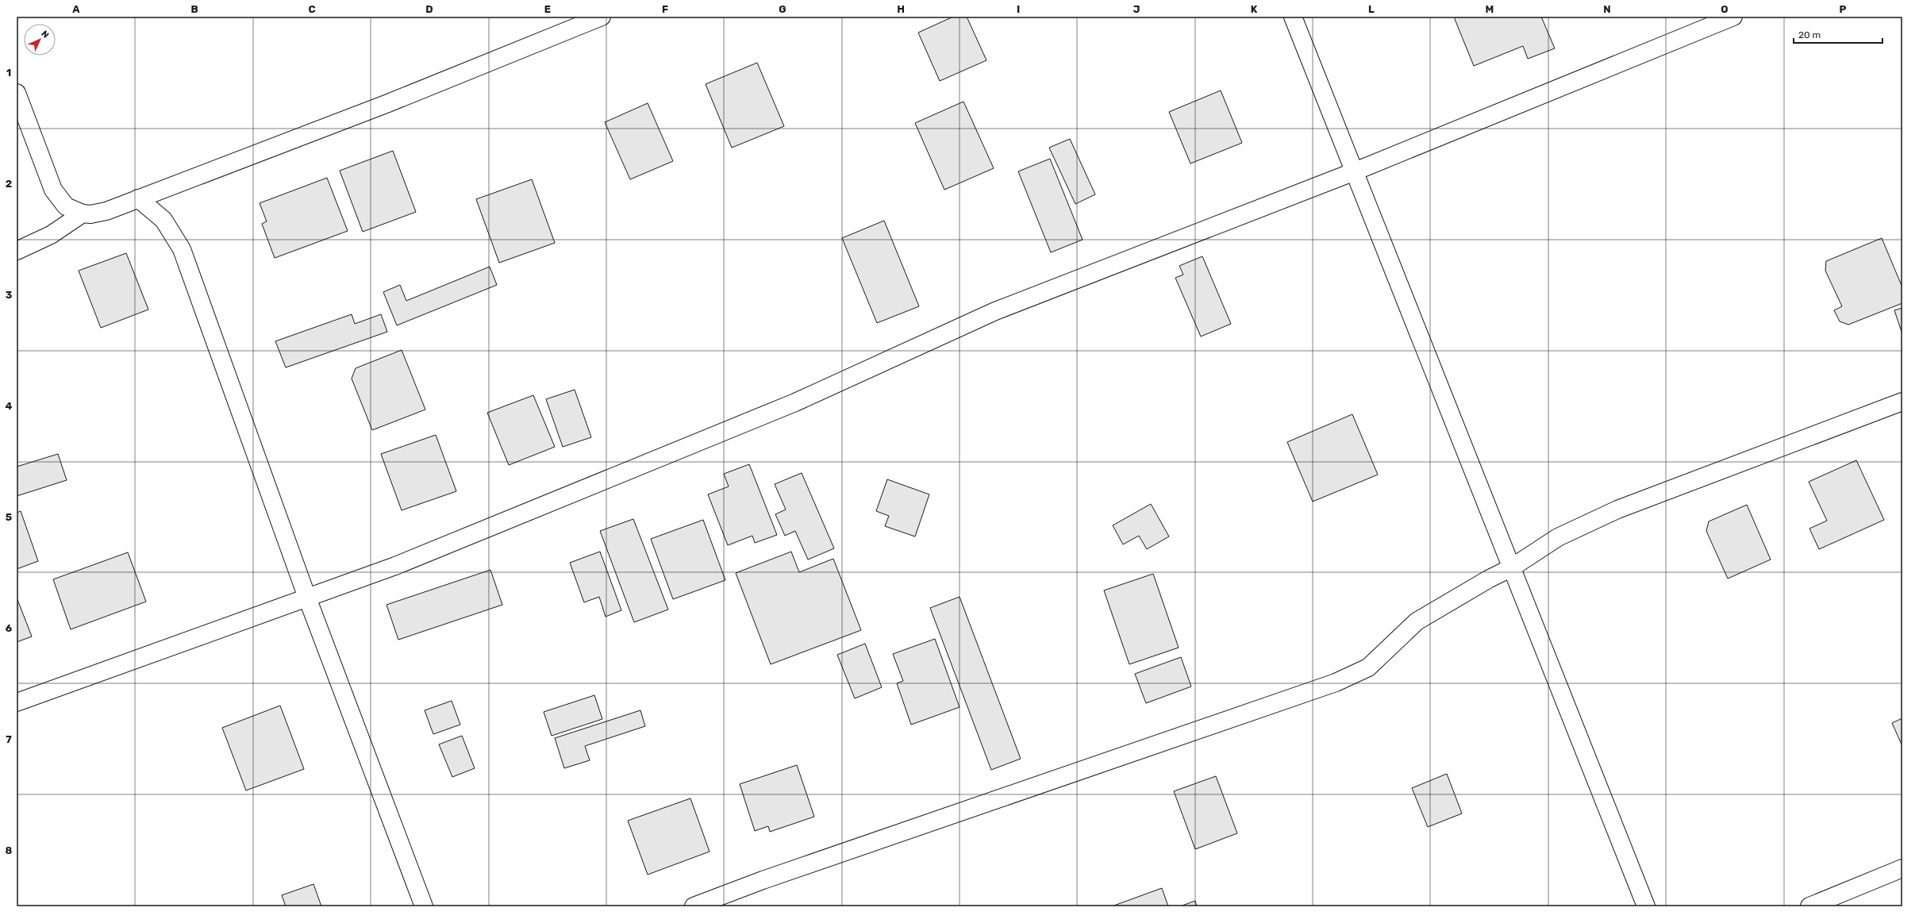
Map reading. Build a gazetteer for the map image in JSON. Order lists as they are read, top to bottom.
{
  "scale_bar": "20 m",
  "north": "top right",
  "grid": {
    "columns": [
      "A",
      "B",
      "C",
      "D",
      "E",
      "F",
      "G",
      "H",
      "I",
      "J",
      "K",
      "L",
      "M",
      "N",
      "O",
      "P"
    ],
    "rows": [
      "1",
      "2",
      "3",
      "4",
      "5",
      "6",
      "7",
      "8"
    ]
  }
}
